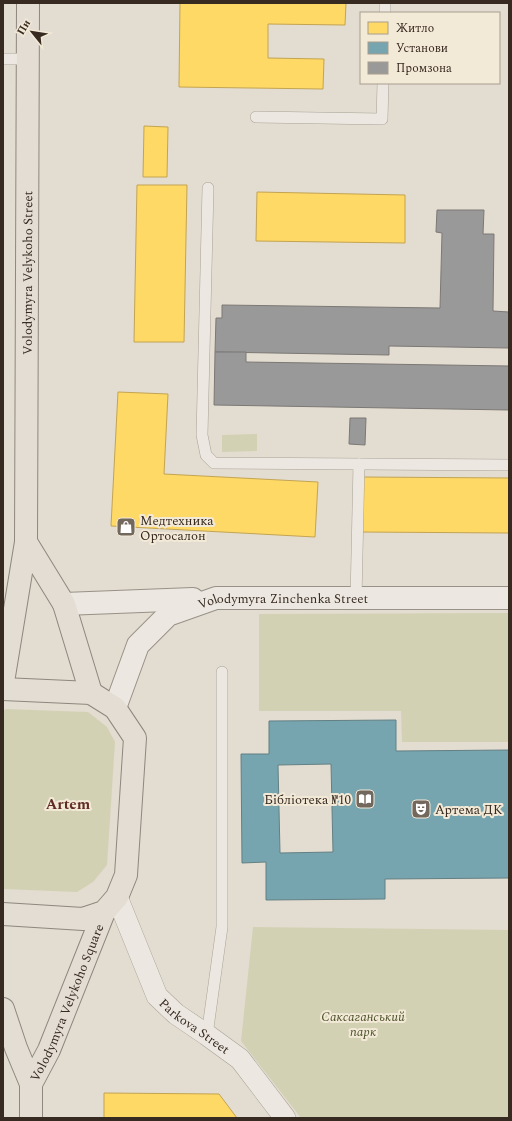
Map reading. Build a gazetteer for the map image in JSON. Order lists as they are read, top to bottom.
{
  "streets": {
    "main road": ["Volodymyra Velykoho Street", "Volodymyra Zinchenka Street", "Volodymyra Velykoho Square"],
    "street": ["Parkova Street"]
  },
  "crossings": [
    ["Volodymyra Zinchenka Street", "Volodymyra Velykoho Square"],
    ["Volodymyra Velykoho Square", "Parkova Street"]
  ],
  "districts": ["Artem"],
  "parks": ["Саксаганський парк"],
  "places": {
    "shop": ["Медтехника Ортосалон"],
    "library": ["Бібліотека №10"],
    "theatre": ["Артема ДК"]
  },
  "legend": ["Житло", "Установи", "Промзона"],
  "north": "top left"
}
